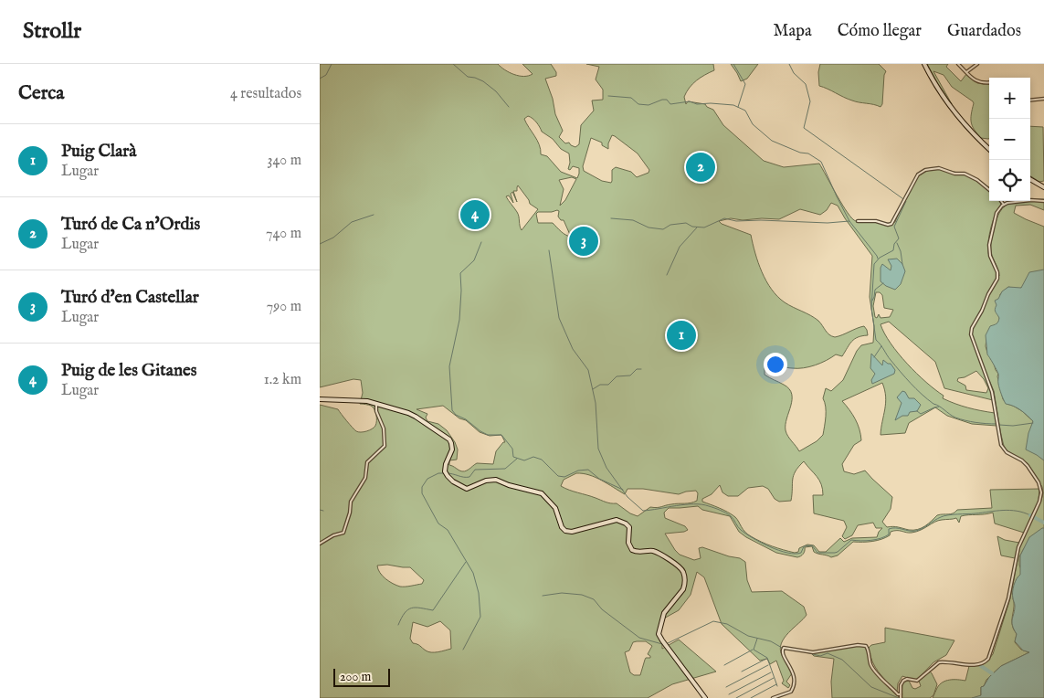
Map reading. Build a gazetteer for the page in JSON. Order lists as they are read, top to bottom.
{
  "scale_bar": "200 m",
  "page": {
    "header": "Strollr",
    "nav": ["Mapa", "Cómo llegar", "Guardados"],
    "heading": ["Cerca", "4 resultados"],
    "map_buttons": ["+", "−"],
    "list": [
      {
        "mark": "1",
        "name": "Puig Clarà",
        "note": "Lugar",
        "value": "340 m"
      },
      {
        "mark": "2",
        "name": "Turó de Ca n'Ordis",
        "note": "Lugar",
        "value": "740 m"
      },
      {
        "mark": "3",
        "name": "Turó d'en Castellar",
        "note": "Lugar",
        "value": "790 m"
      },
      {
        "mark": "4",
        "name": "Puig de les Gitanes",
        "note": "Lugar",
        "value": "1.2 km"
      }
    ],
    "pins": [
      "2",
      "4",
      "3",
      "1"
    ],
    "scale": "200 m"
  }
}
